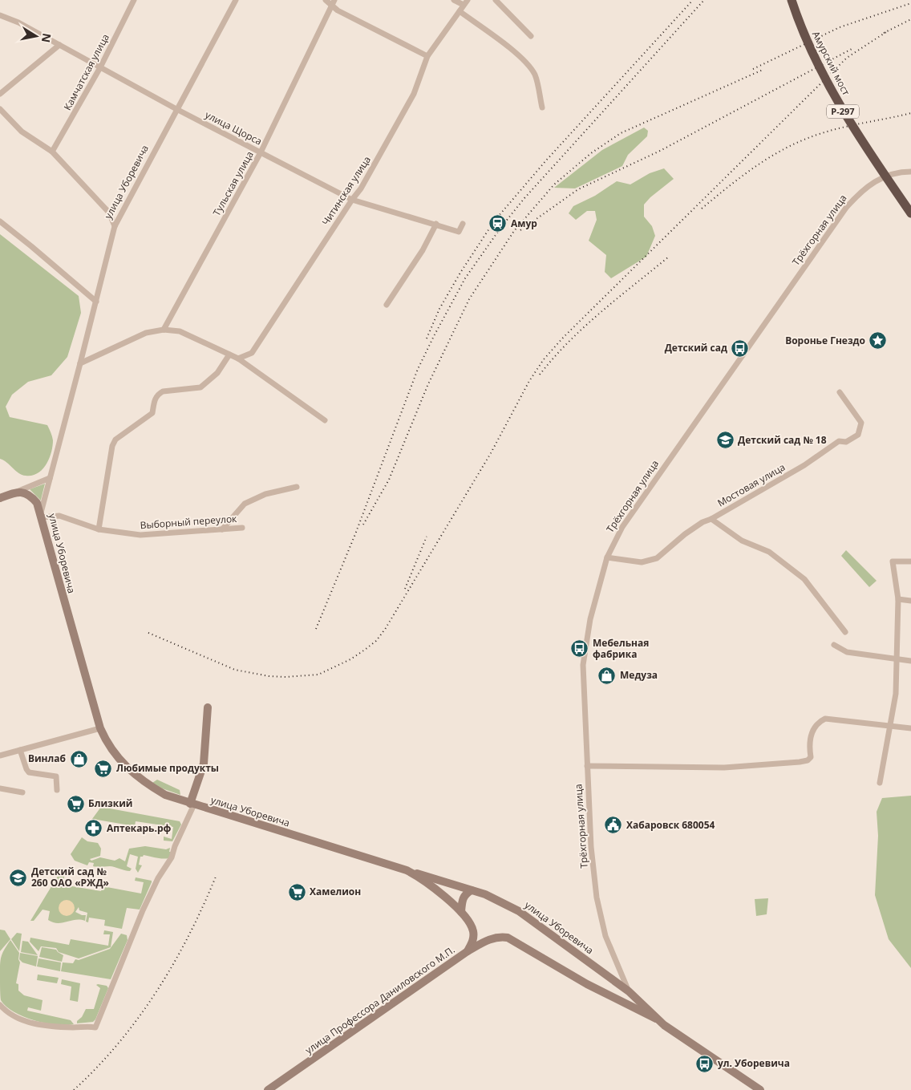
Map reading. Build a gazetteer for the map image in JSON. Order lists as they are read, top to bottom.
{
  "streets": {
    "highway": ["Амурский мост", "Р-297"],
    "main road": ["улица Уборевича", "улица Профессора Даниловского М.П."],
    "street": [
      "Камчатская улица",
      "улица Щорса",
      "Тульская улица",
      "Читинская улица",
      "Трёхгорная улица",
      "Мостовая улица",
      "Выборный переулок"
    ]
  },
  "crossings": [
    ["Камчатская улица", "улица Щорса"],
    ["улица Щорса", "улица Уборевича"],
    ["улица Щорса", "Тульская улица"],
    ["улица Щорса", "Читинская улица"],
    ["улица Уборевича", "Трёхгорная улица"],
    ["улица Уборевича", "Выборный переулок"],
    ["улица Уборевича", "улица Профессора Даниловского М.П."],
    ["Трёхгорная улица", "Мостовая улица"]
  ],
  "places": {
    "station": ["Амур"],
    "place": ["Воронье Гнездо"],
    "bus stop": ["Детский сад", "Мебельная фабрика", "ул. Уборевича"],
    "school or university": ["Детский сад № 18", "Детский сад № 260 ОАО «РЖД»"],
    "shop": ["Медуза", "Винлаб"],
    "supermarket": ["Любимые продукты", "Близкий", "Хамелион"],
    "public building": ["Хабаровск 680054"],
    "pharmacy": ["Аптекарь.рф"]
  },
  "north": "right"
}
